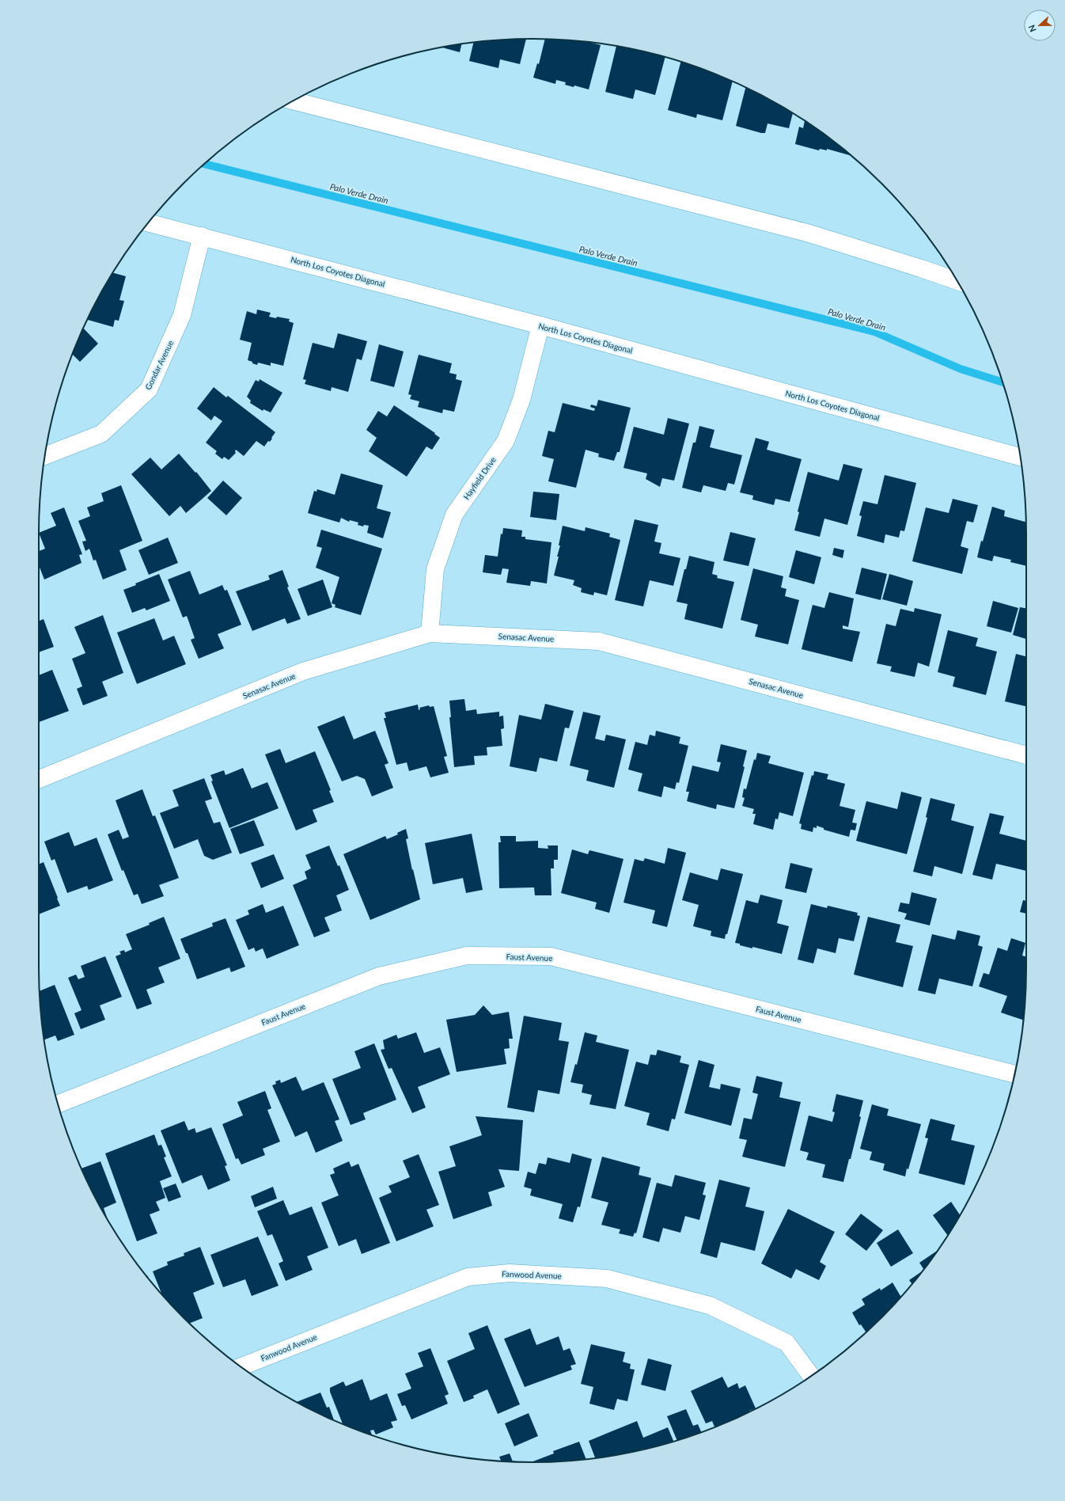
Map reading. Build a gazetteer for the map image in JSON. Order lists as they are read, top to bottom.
{
  "streets": {
    "street": [
      "North Los Coyotes Diagonal",
      "Gondar Avenue",
      "Hayfield Drive",
      "Senasac Avenue",
      "Faust Avenue",
      "Fanwood Avenue"
    ]
  },
  "crossings": [
    ["North Los Coyotes Diagonal", "Gondar Avenue"],
    ["North Los Coyotes Diagonal", "Hayfield Drive"],
    ["Hayfield Drive", "Senasac Avenue"]
  ],
  "water": ["Palo Verde Drain"],
  "north": "left"
}
